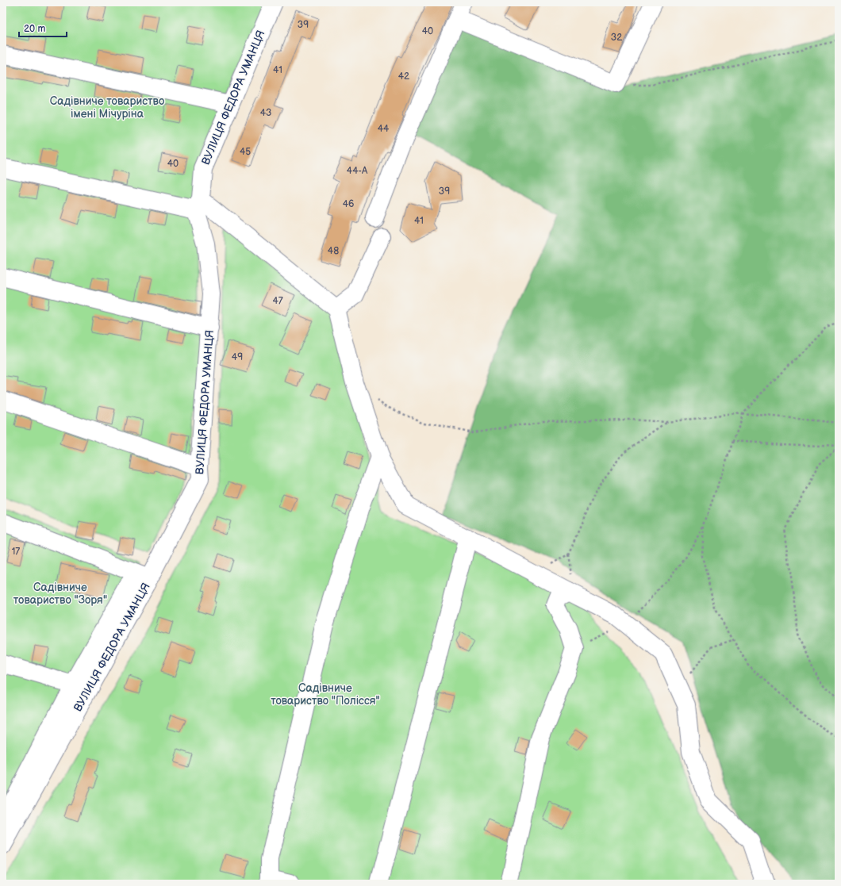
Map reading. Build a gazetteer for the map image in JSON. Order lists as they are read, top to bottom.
{
  "streets": {
    "street": ["ВУЛИЦЯ ФЕДОРА УМАНЦЯ"]
  },
  "parks": ["Садівниче товариство імені Мічуріна", "Садівниче товариство \"Зоря\"", "Садівниче товариство \"Полісся\""],
  "house_numbers": [
    "39",
    "40",
    "32",
    "41",
    "42",
    "43",
    "44",
    "45",
    "40",
    "44-А",
    "39",
    "46",
    "41",
    "48",
    "47",
    "49",
    "17"
  ],
  "scale_bar": "20 m"
}
